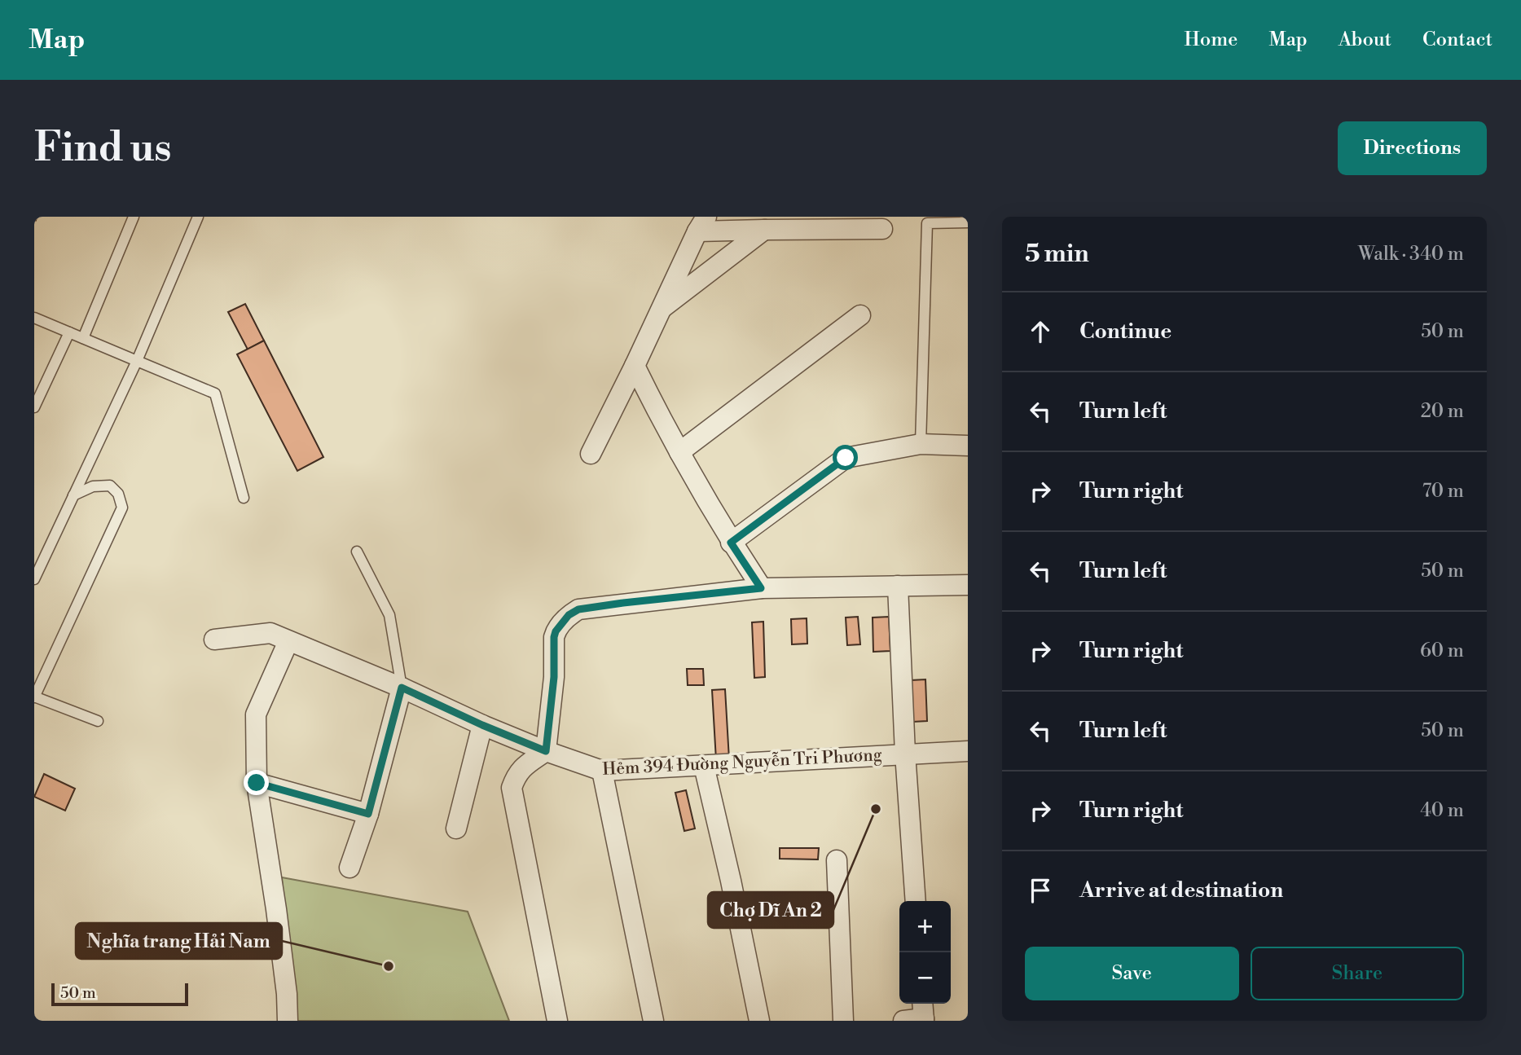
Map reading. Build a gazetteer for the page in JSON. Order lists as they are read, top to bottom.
{
  "streets": {
    "street": ["Hẻm 394 Đường Nguyễn Tri Phương"]
  },
  "places": ["Chợ Dĩ An 2", "Nghĩa trang Hải Nam"],
  "scale_bar": "50 m",
  "page": {
    "header": "Map",
    "nav": [
      "Home",
      "Map",
      "About",
      "Contact"
    ],
    "buttons": [
      "Directions",
      ["Save", "Share"]
    ],
    "title": "Find us",
    "heading": ["5 min", "Walk · 340 m"],
    "list": [
      ["Continue", "50 m"],
      ["Turn left", "20 m"],
      ["Turn right", "70 m"],
      ["Turn left", "50 m"],
      ["Turn right", "60 m"],
      ["Turn left", "50 m"],
      ["Turn right", "40 m"],
      "Arrive at destination"
    ],
    "map_buttons": ["+", "−"],
    "scale": "50 m"
  }
}
